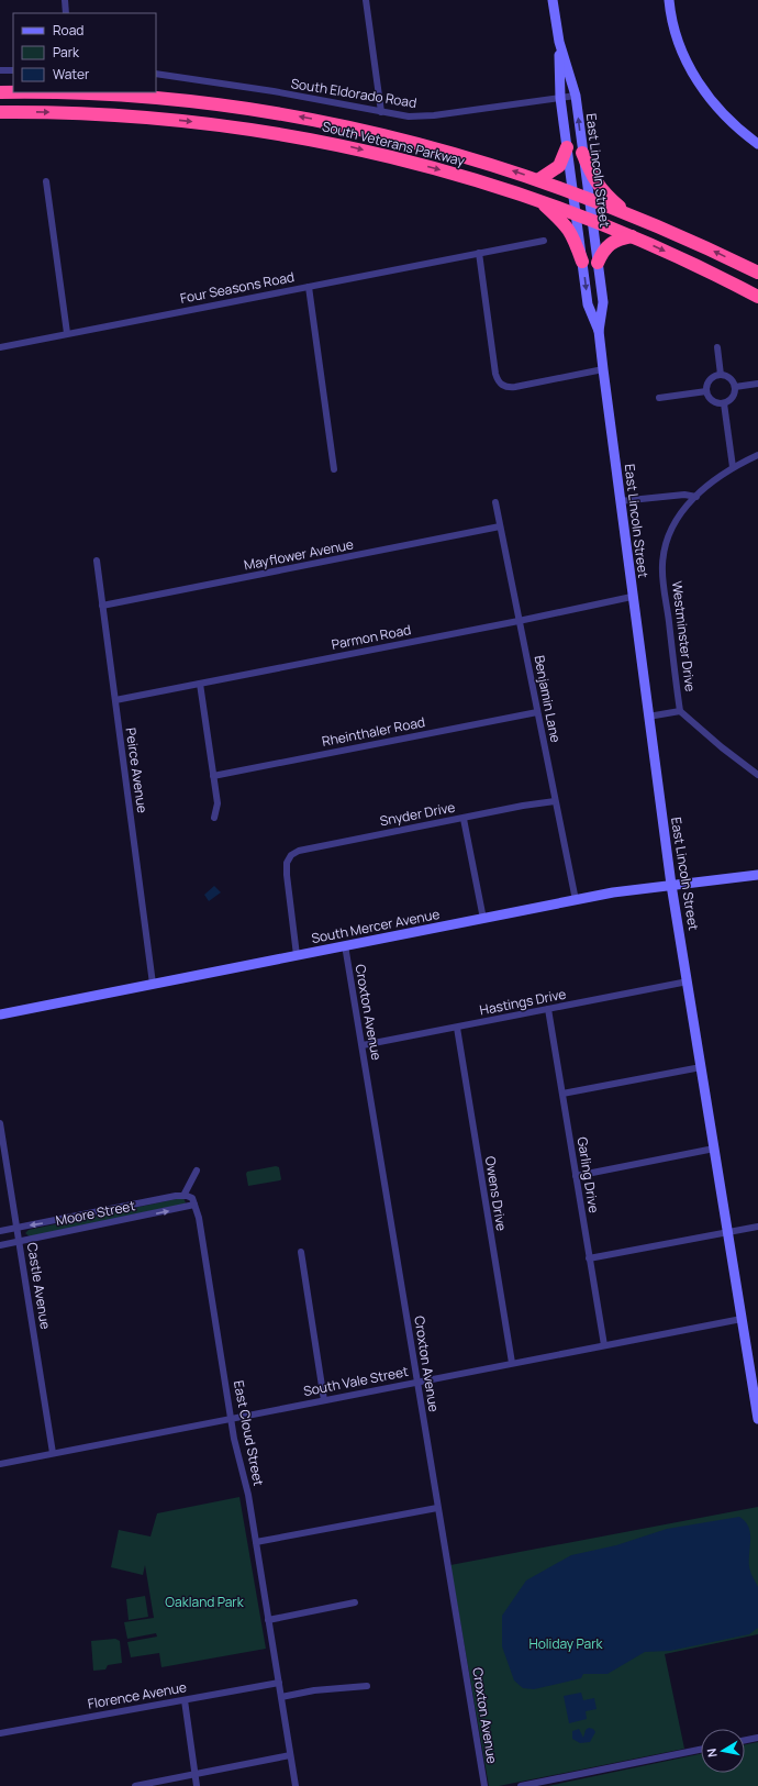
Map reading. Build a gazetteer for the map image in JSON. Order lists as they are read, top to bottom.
{
  "streets": {
    "highway": ["South Veterans Parkway"],
    "main road": ["East Lincoln Street", "South Mercer Avenue"],
    "street": [
      "South Eldorado Road",
      "Four Seasons Road",
      "Mayflower Avenue",
      "Westminster Drive",
      "Parmon Road",
      "Benjamin Lane",
      "Rheinthaler Road",
      "Peirce Avenue",
      "Snyder Drive",
      "Hastings Drive",
      "Croxton Avenue",
      "Garling Drive",
      "Owens Drive",
      "Moore Street",
      "Castle Avenue",
      "South Vale Street",
      "East Cloud Street",
      "Florence Avenue"
    ]
  },
  "crossings": [
    ["South Eldorado Road", "East Lincoln Street"],
    ["South Veterans Parkway", "East Lincoln Street"],
    ["East Lincoln Street", "Parmon Road"],
    ["East Lincoln Street", "South Mercer Avenue"],
    ["East Lincoln Street", "Hastings Drive"],
    ["East Lincoln Street", "South Vale Street"],
    ["Mayflower Avenue", "Benjamin Lane"],
    ["Mayflower Avenue", "Peirce Avenue"],
    ["Parmon Road", "Benjamin Lane"],
    ["Parmon Road", "Peirce Avenue"],
    ["Benjamin Lane", "Rheinthaler Road"],
    ["Benjamin Lane", "Snyder Drive"],
    ["Benjamin Lane", "South Mercer Avenue"],
    ["Peirce Avenue", "South Mercer Avenue"],
    ["Snyder Drive", "South Mercer Avenue"],
    ["South Mercer Avenue", "Croxton Avenue"],
    ["Hastings Drive", "Croxton Avenue"],
    ["Hastings Drive", "Garling Drive"],
    ["Hastings Drive", "Owens Drive"],
    ["Croxton Avenue", "South Vale Street"],
    ["Garling Drive", "South Vale Street"],
    ["Owens Drive", "South Vale Street"],
    ["Moore Street", "Castle Avenue"],
    ["Moore Street", "East Cloud Street"],
    ["Castle Avenue", "South Vale Street"],
    ["South Vale Street", "East Cloud Street"],
    ["East Cloud Street", "Florence Avenue"]
  ],
  "parks": ["Oakland Park", "Holiday Park"],
  "legend": ["Road", "Park", "Water"],
  "north": "left"
}
